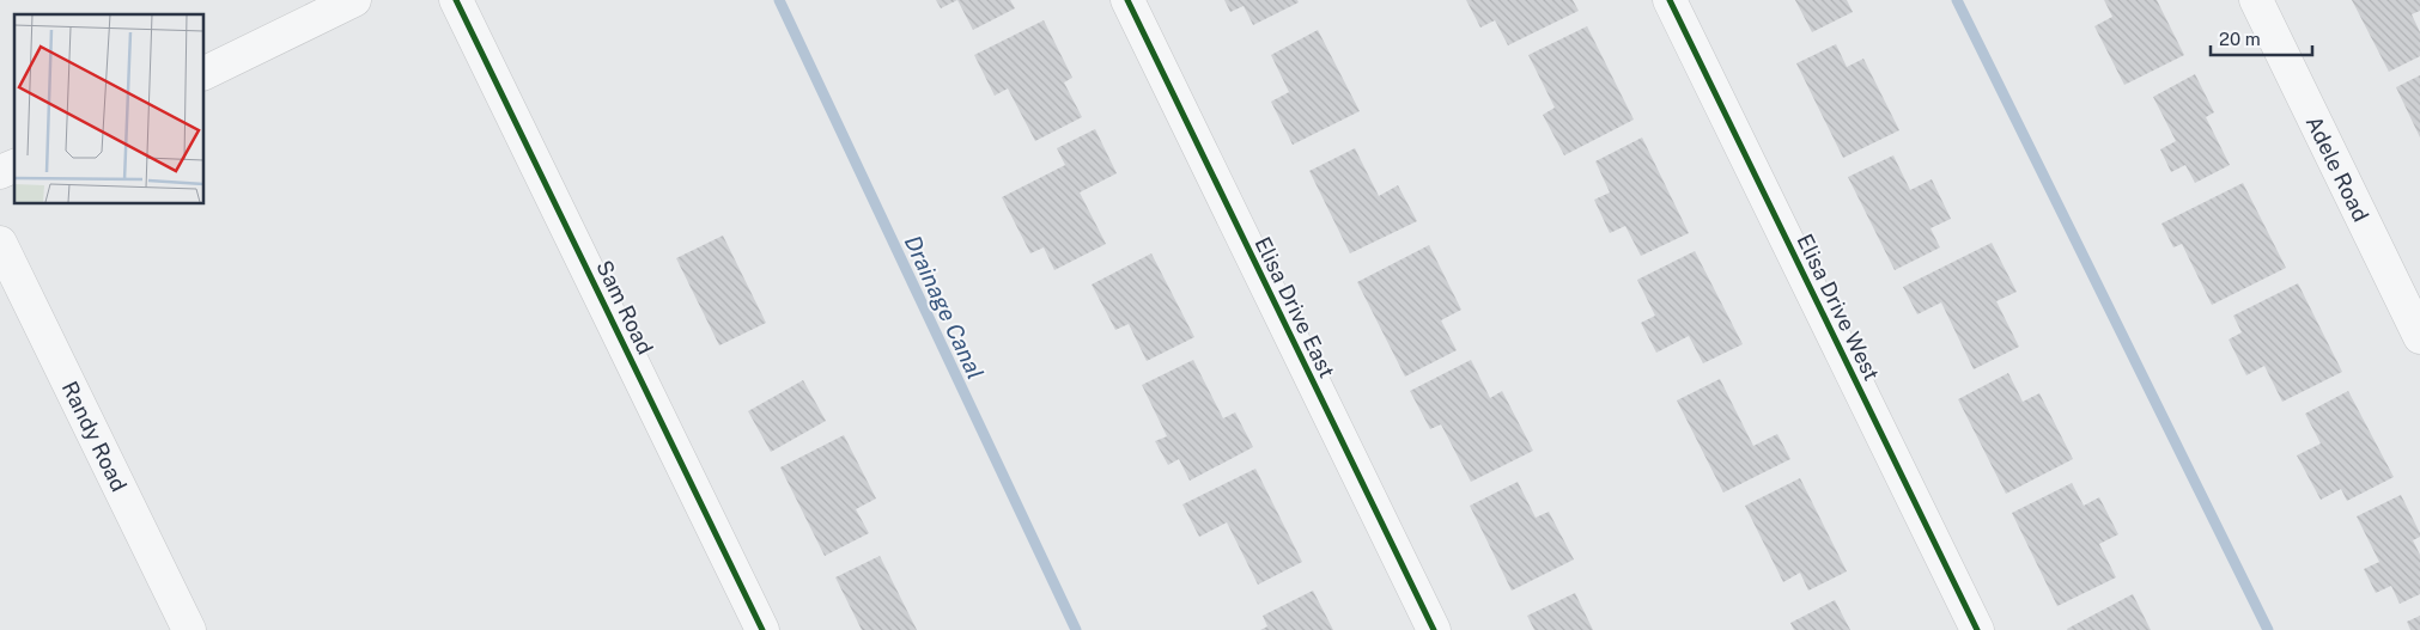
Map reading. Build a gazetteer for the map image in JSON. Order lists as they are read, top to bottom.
{
  "streets": {
    "street": [
      "Adele Road",
      "Sam Road",
      "Elisa Drive East",
      "Elisa Drive West",
      "Randy Road"
    ]
  },
  "water": ["Drainage Canal"],
  "scale_bar": "20 m"
}
